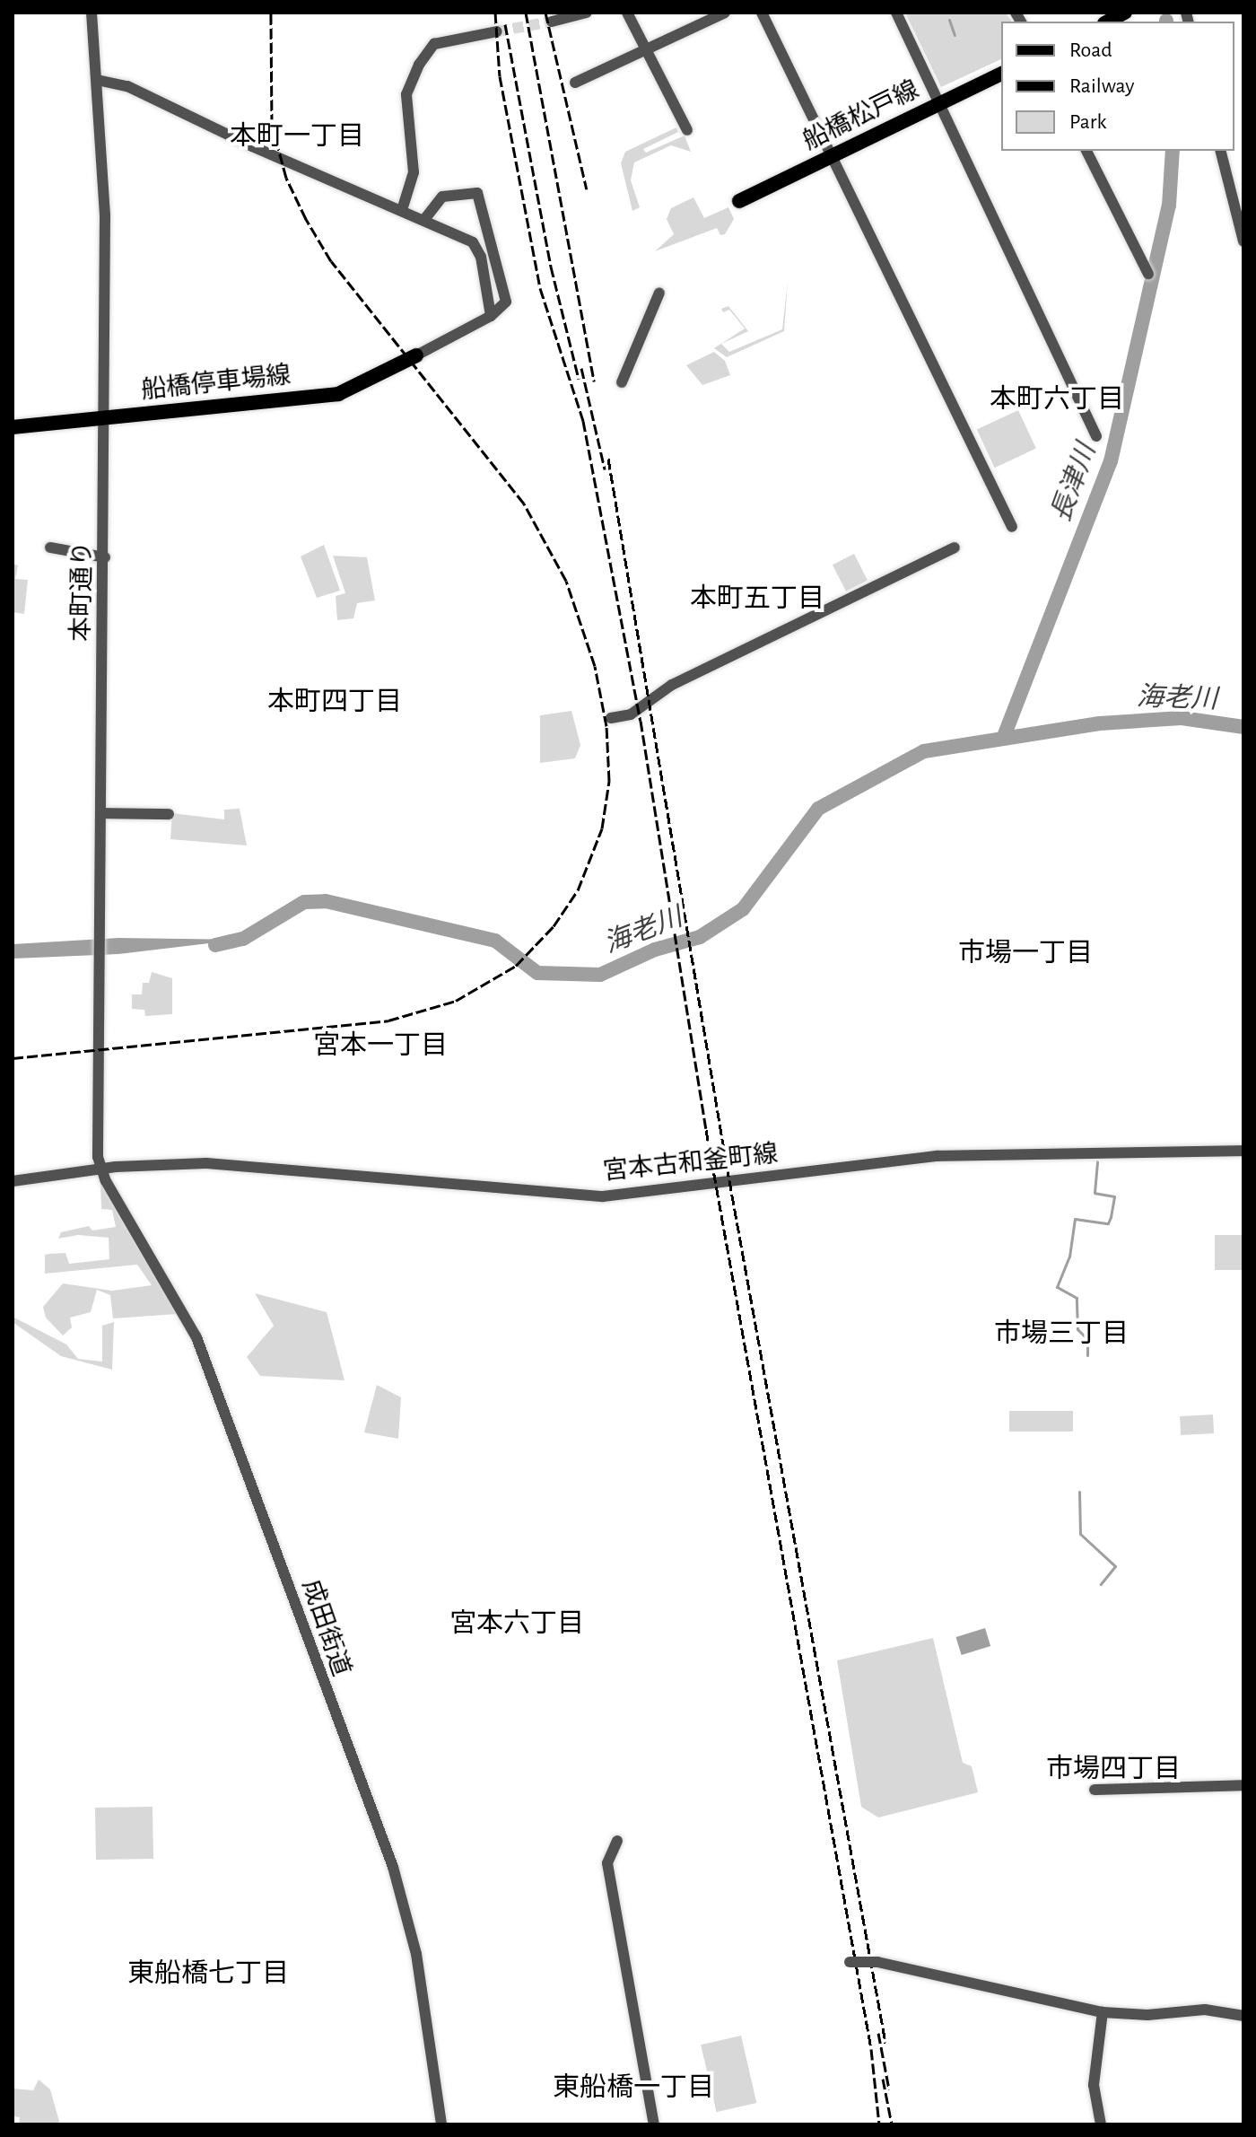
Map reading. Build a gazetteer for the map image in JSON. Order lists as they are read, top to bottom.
{
  "streets": {
    "main road": ["船橋松戸線", "船橋停車場線"],
    "street": ["本町通り", "宮本古和釜町線", "成田街道"]
  },
  "crossings": [
    ["船橋停車場線", "本町通り"],
    ["本町通り", "宮本古和釜町線"],
    ["本町通り", "成田街道"],
    ["宮本古和釜町線", "成田街道"]
  ],
  "districts": [
    "本町一丁目",
    "本町六丁目",
    "本町五丁目",
    "本町四丁目",
    "市場一丁目",
    "宮本一丁目",
    "市場三丁目",
    "宮本六丁目",
    "市場四丁目",
    "東船橋七丁目",
    "東船橋一丁目"
  ],
  "water": ["長津川", "海老川"],
  "legend": ["Road", "Railway", "Park"]
}
